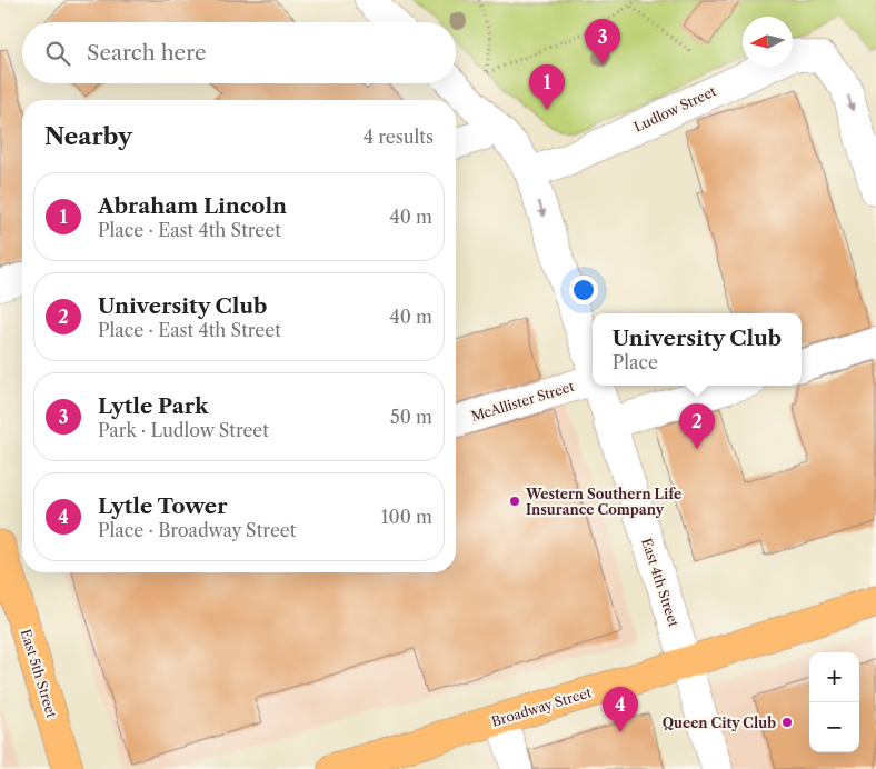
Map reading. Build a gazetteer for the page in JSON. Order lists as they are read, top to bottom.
{
  "streets": {
    "main road": ["East 5th Street", "Broadway Street"],
    "street": ["Ludlow Street", "McAllister Street", "East 4th Street"]
  },
  "crossings": [
    ["Ludlow Street", "East 4th Street"],
    ["East 4th Street", "Broadway Street"]
  ],
  "places": ["Western Southern Life Insurance Company", "Queen City Club"],
  "north": "left",
  "page": {
    "pins": [
      "3",
      "1",
      "2",
      "4"
    ],
    "search": "Search here",
    "heading": ["Nearby", "4 results"],
    "list": [
      {
        "mark": "1",
        "name": "Abraham Lincoln",
        "note": "Place · East 4th Street",
        "value": "40 m"
      },
      {
        "mark": "2",
        "name": "University Club",
        "note": "Place · East 4th Street",
        "value": "40 m"
      },
      {
        "mark": "3",
        "name": "Lytle Park",
        "note": "Park · Ludlow Street",
        "value": "50 m"
      },
      {
        "mark": "4",
        "name": "Lytle Tower",
        "note": "Place · Broadway Street",
        "value": "100 m"
      }
    ],
    "popup": ["University Club", "Place"],
    "map_buttons": ["+", "−"]
  }
}
